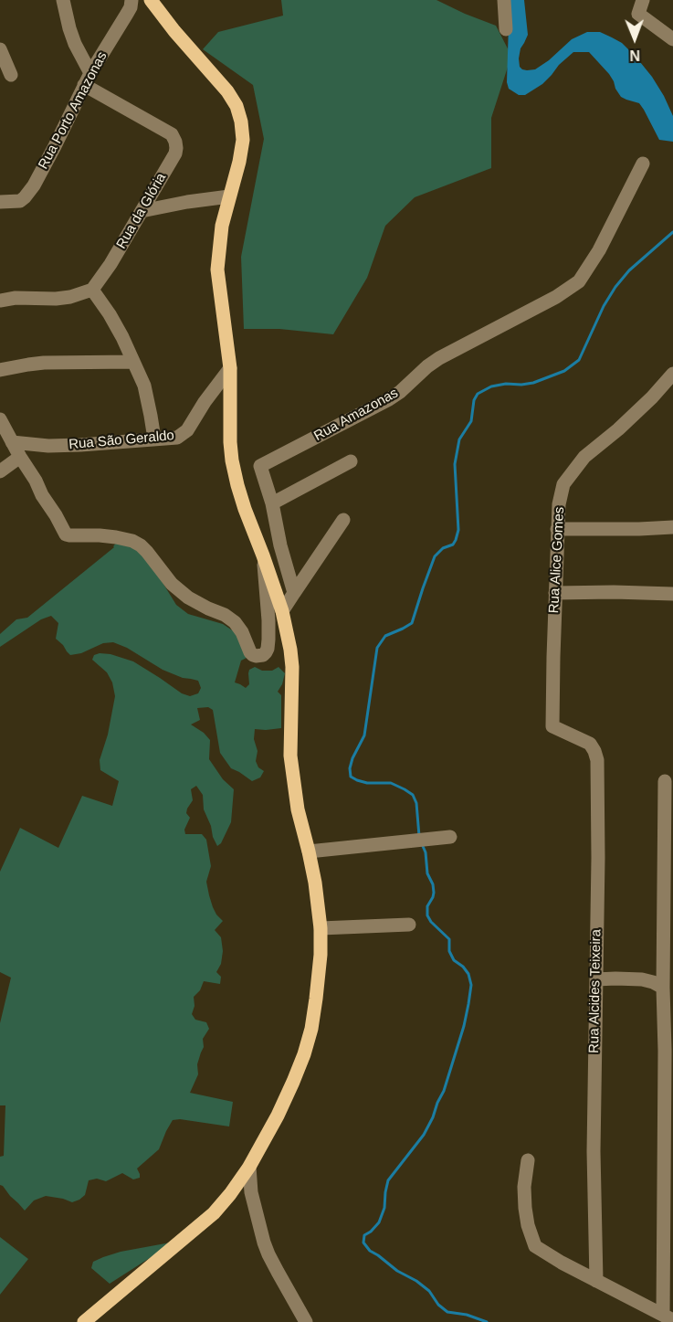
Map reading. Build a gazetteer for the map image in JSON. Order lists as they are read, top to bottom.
{
  "streets": {
    "street": [
      "Rua Porto Amazonas",
      "Rua da Glória",
      "Rua Amazonas",
      "Rua São Geraldo",
      "Rua Alice Gomes",
      "Rua Alcides Teixeira"
    ]
  },
  "crossings": [
    ["Rua Porto Amazonas", "Rua da Glória"],
    ["Rua Alice Gomes", "Rua Alcides Teixeira"]
  ],
  "north": "bottom"
}
